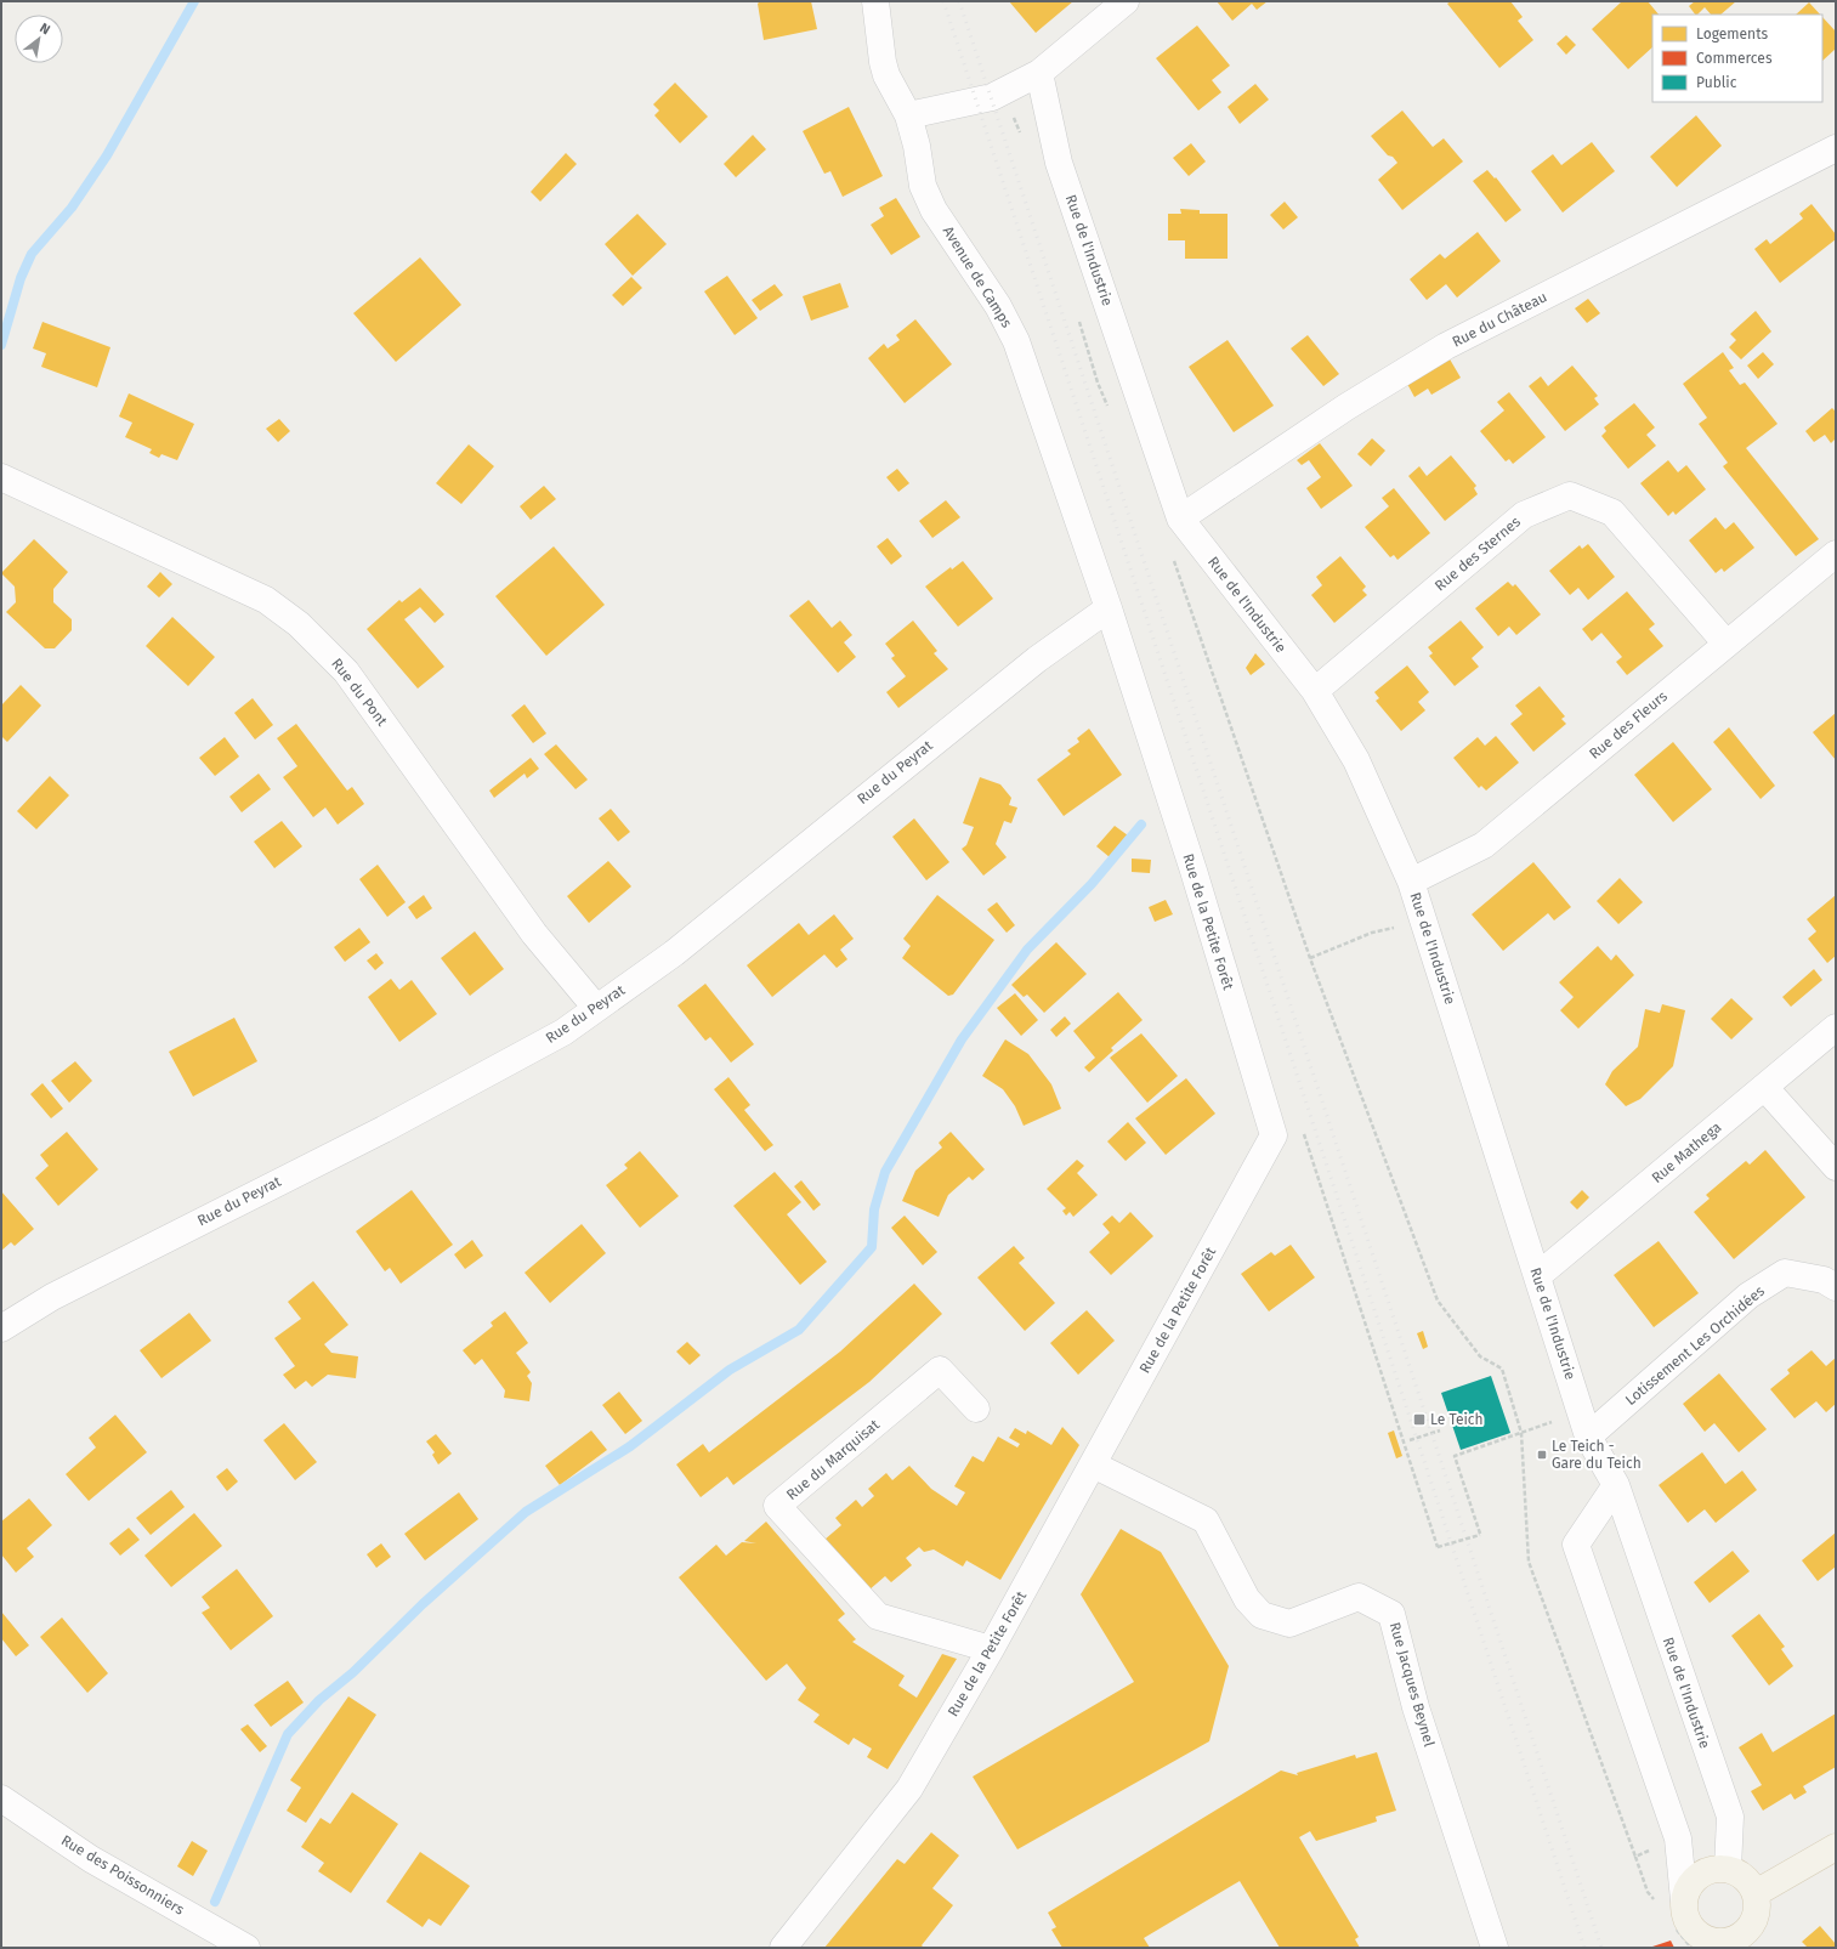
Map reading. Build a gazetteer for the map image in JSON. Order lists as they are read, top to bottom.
{
  "streets": {
    "street": [
      "Rue de l'Industrie",
      "Avenue de Camps",
      "Rue du Château",
      "Rue des Sternes",
      "Rue du Pont",
      "Rue des Fleurs",
      "Rue du Peyrat",
      "Rue de la Petite Forêt",
      "Rue Mathega",
      "Lotissement Les Orchidées",
      "Rue du Marquisat",
      "Rue Jacques Beynel",
      "Rue des Poissonniers"
    ]
  },
  "crossings": [
    ["Rue de l'Industrie", "Rue du Château"],
    ["Rue de l'Industrie", "Rue des Sternes"],
    ["Rue de l'Industrie", "Rue des Fleurs"],
    ["Rue de l'Industrie", "Rue Mathega"],
    ["Rue de l'Industrie", "Lotissement Les Orchidées"],
    ["Avenue de Camps", "Rue du Peyrat"],
    ["Avenue de Camps", "Rue de la Petite Forêt"],
    ["Rue des Sternes", "Rue des Fleurs"],
    ["Rue du Pont", "Rue du Peyrat"],
    ["Rue du Peyrat", "Rue de la Petite Forêt"],
    ["Rue de la Petite Forêt", "Rue du Marquisat"],
    ["Rue de la Petite Forêt", "Rue Jacques Beynel"]
  ],
  "places": {
    "transit": ["Le Teich", "Le Teich - Gare du Teich"]
  },
  "legend": ["Logements", "Commerces", "Public"],
  "north": "top right"
}
